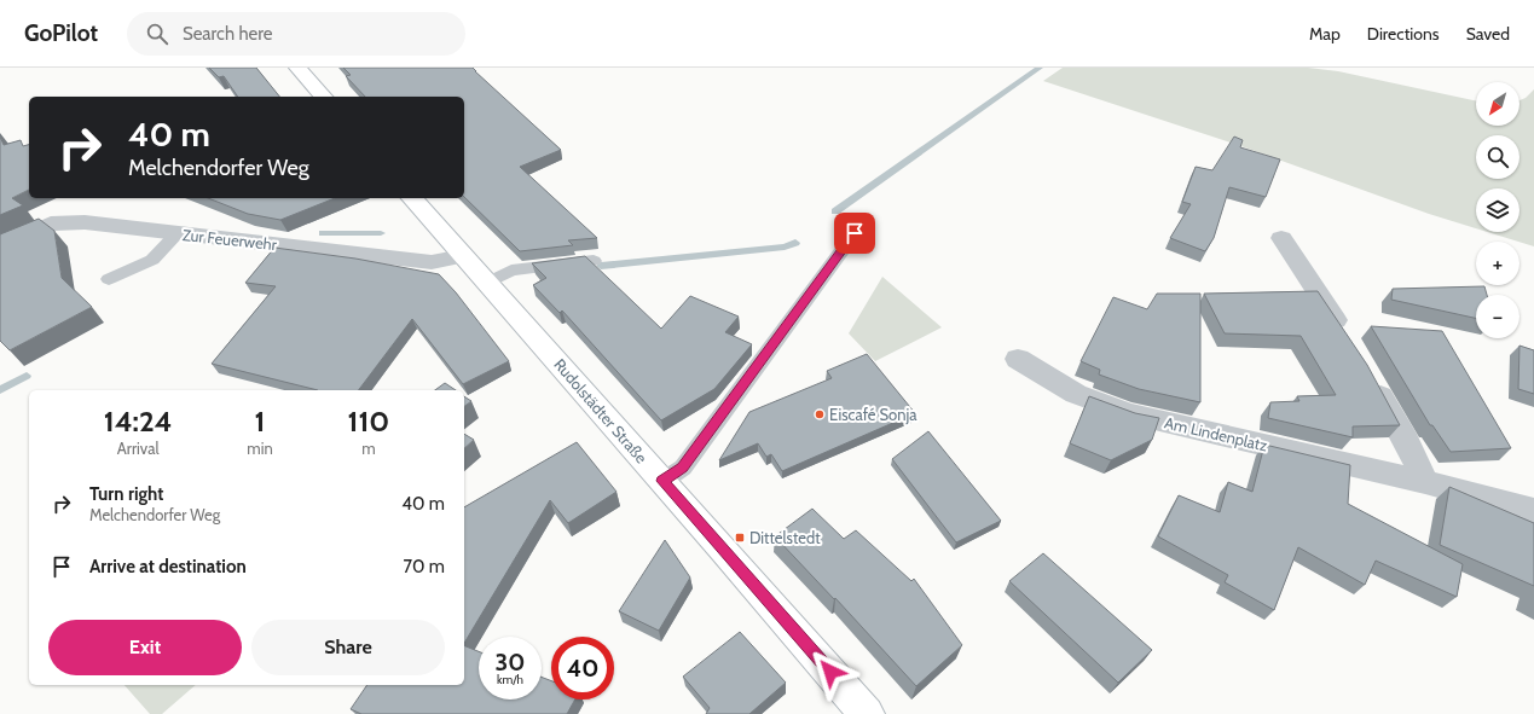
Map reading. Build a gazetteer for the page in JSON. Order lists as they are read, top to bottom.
{
  "streets": {
    "street": ["Zur Feuerwehr", "Rudolstädter Straße", "Am Lindenplatz"]
  },
  "crossings": [
    ["Zur Feuerwehr", "Rudolstädter Straße"]
  ],
  "places": {
    "other": ["Eiscafé Sonja"],
    "transit": ["Dittelstedt"]
  },
  "north": "bottom left",
  "page": {
    "header": "GoPilot",
    "search": "Search here",
    "nav": ["Map", "Directions", "Saved"],
    "map_buttons": ["+", "−"],
    "turn": ["40 m", "Melchendorfer Weg"],
    "eta": [
      "14:24",
      "Arrival",
      "1",
      "min",
      "110",
      "m"
    ],
    "list": [
      {
        "name": "Turn right",
        "note": "Melchendorfer Weg",
        "value": "40 m"
      },
      {
        "name": "Arrive at destination",
        "value": "70 m"
      }
    ],
    "buttons": ["Exit", "Share"],
    "speed": "30 km/h",
    "limit": "40"
  }
}
